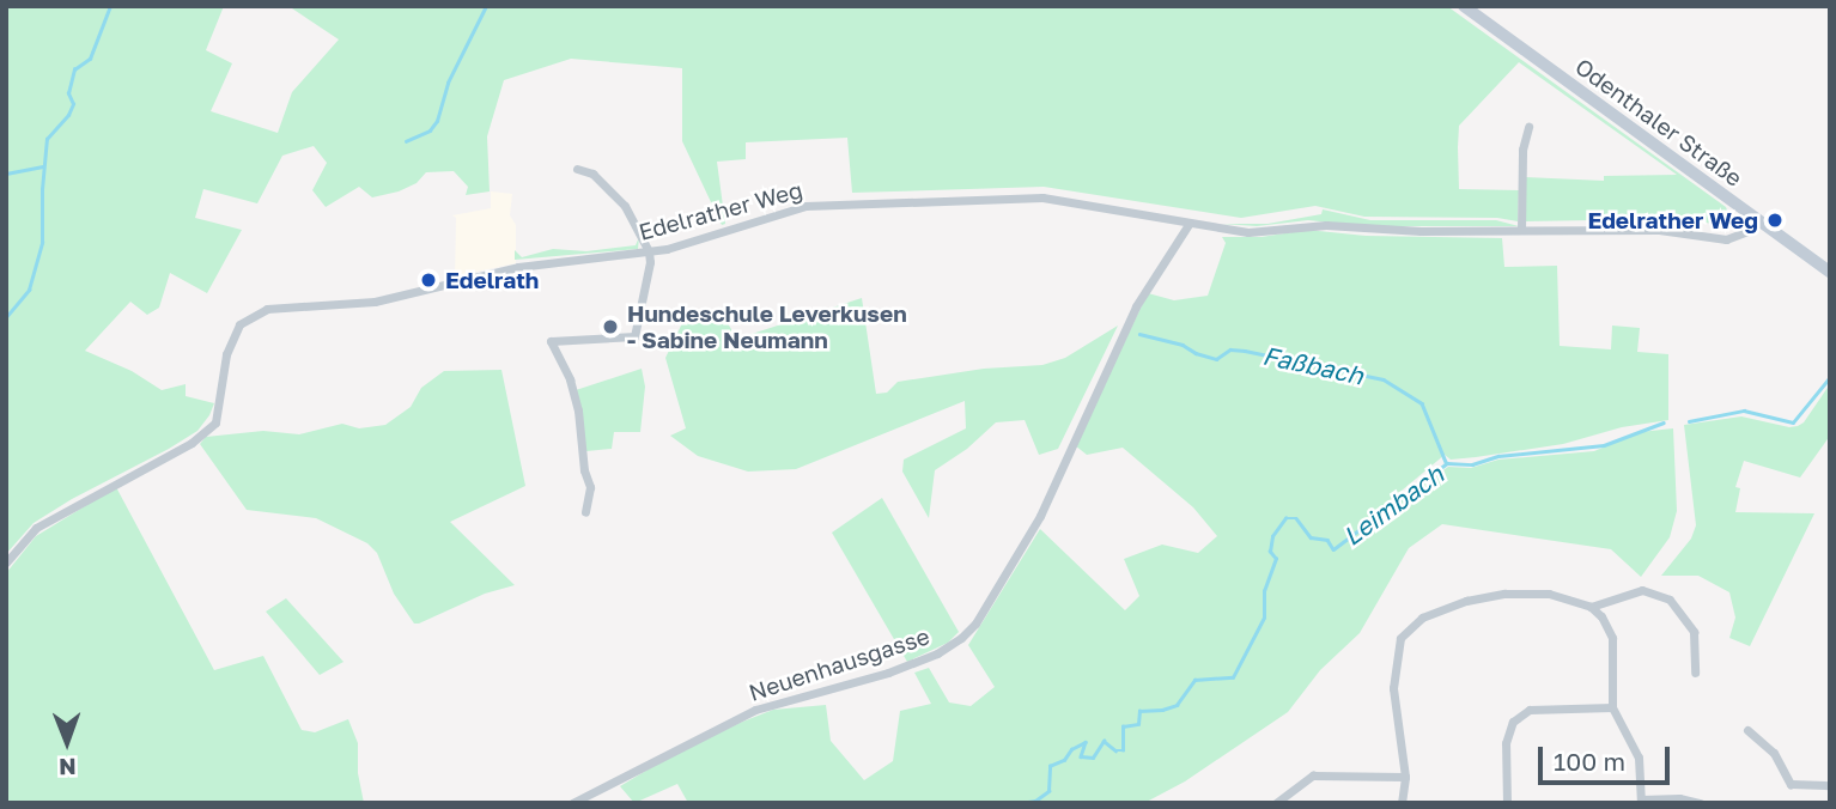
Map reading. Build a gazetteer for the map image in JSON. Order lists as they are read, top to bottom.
{
  "streets": {
    "main road": ["Odenthaler Straße"],
    "street": ["Edelrather Weg", "Neuenhausgasse"]
  },
  "crossings": [
    ["Odenthaler Straße", "Edelrather Weg"],
    ["Edelrather Weg", "Neuenhausgasse"]
  ],
  "water": ["Faßbach", "Leimbach"],
  "places": ["Edelrather Weg", "Edelrath", "Hundeschule Leverkusen - Sabine Neumann"],
  "scale_bar": "100 m",
  "north": "bottom"
}
